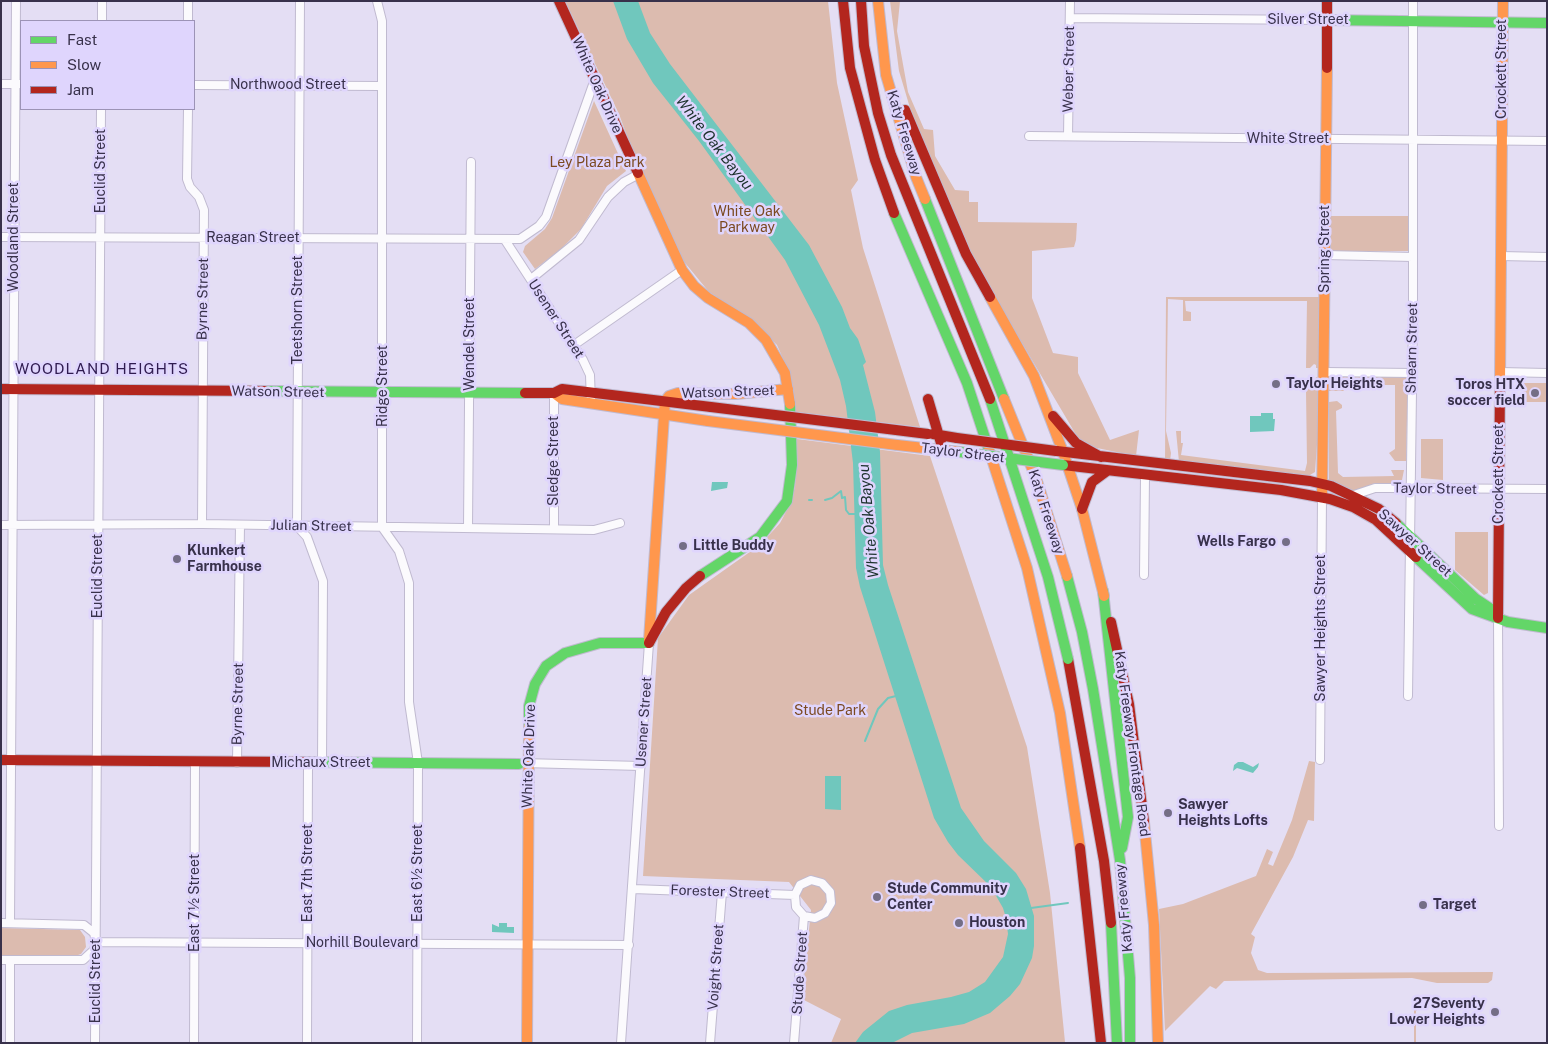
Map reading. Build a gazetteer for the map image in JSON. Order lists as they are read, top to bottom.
{
  "streets": {
    "main road": [
      "Silver Street",
      "Crockett Street",
      "White Oak Drive",
      "Katy Freeway",
      "Spring Street",
      "Usener Street",
      "Watson Street",
      "Taylor Street",
      "Sawyer Street",
      "Katy Freeway Frontage Road",
      "Michaux Street"
    ],
    "street": [
      "Weber Street",
      "Northwood Street",
      "White Street",
      "Euclid Street",
      "Woodland Street",
      "Reagan Street",
      "Byrne Street",
      "Teetshorn Street",
      "Wendel Street",
      "Shearn Street",
      "Ridge Street",
      "Sledge Street",
      "Julian Street",
      "Sawyer Heights Street",
      "East 7th Street",
      "East 6½ Street",
      "Forester Street",
      "East 7½ Street",
      "Norhill Boulevard",
      "Voight Street",
      "Stude Street"
    ]
  },
  "crossings": [
    ["Silver Street", "Weber Street"],
    ["Silver Street", "Crockett Street"],
    ["Silver Street", "Spring Street"],
    ["Silver Street", "Shearn Street"],
    ["Weber Street", "White Street"],
    ["Crockett Street", "White Street"],
    ["Crockett Street", "Taylor Street"],
    ["Crockett Street", "Sawyer Street"],
    ["Northwood Street", "Teetshorn Street"],
    ["Northwood Street", "Ridge Street"],
    ["White Oak Drive", "Reagan Street"],
    ["White Oak Drive", "Usener Street"],
    ["White Oak Drive", "Watson Street"],
    ["White Oak Drive", "Michaux Street"],
    ["White Oak Drive", "Norhill Boulevard"],
    ["White Street", "Spring Street"],
    ["White Street", "Shearn Street"],
    ["Euclid Street", "Reagan Street"],
    ["Euclid Street", "Watson Street"],
    ["Euclid Street", "Julian Street"],
    ["Euclid Street", "Michaux Street"],
    ["Euclid Street", "Norhill Boulevard"],
    ["Woodland Street", "Reagan Street"],
    ["Woodland Street", "Watson Street"],
    ["Woodland Street", "Julian Street"],
    ["Woodland Street", "Michaux Street"],
    ["Reagan Street", "Byrne Street"],
    ["Reagan Street", "Teetshorn Street"],
    ["Reagan Street", "Usener Street"],
    ["Reagan Street", "Wendel Street"],
    ["Reagan Street", "Ridge Street"],
    ["Spring Street", "Taylor Street"],
    ["Spring Street", "Sawyer Street"],
    ["Spring Street", "Sawyer Heights Street"],
    ["Byrne Street", "Watson Street"],
    ["Byrne Street", "Julian Street"],
    ["Byrne Street", "Michaux Street"],
    ["Teetshorn Street", "Watson Street"],
    ["Teetshorn Street", "Julian Street"],
    ["Usener Street", "Watson Street"],
    ["Usener Street", "Taylor Street"],
    ["Usener Street", "Michaux Street"],
    ["Usener Street", "Forester Street"],
    ["Usener Street", "Norhill Boulevard"],
    ["Wendel Street", "Watson Street"],
    ["Wendel Street", "Julian Street"],
    ["Shearn Street", "Taylor Street"],
    ["Shearn Street", "Sawyer Street"],
    ["Ridge Street", "Watson Street"],
    ["Ridge Street", "Julian Street"],
    ["Watson Street", "Taylor Street"],
    ["Watson Street", "Sledge Street"],
    ["Taylor Street", "Sawyer Street"],
    ["Taylor Street", "Sawyer Heights Street"],
    ["Taylor Street", "Katy Freeway Frontage Road"],
    ["Sledge Street", "Julian Street"],
    ["Sawyer Street", "Sawyer Heights Street"],
    ["Michaux Street", "East 7th Street"],
    ["Michaux Street", "East 6½ Street"],
    ["Michaux Street", "East 7½ Street"],
    ["East 7th Street", "Norhill Boulevard"],
    ["East 6½ Street", "Norhill Boulevard"],
    ["Forester Street", "Voight Street"],
    ["Forester Street", "Stude Street"],
    ["East 7½ Street", "Norhill Boulevard"]
  ],
  "districts": ["WOODLAND HEIGHTS"],
  "water": ["White Oak Bayou"],
  "parks": ["Ley Plaza Park", "White Oak Parkway", "Stude Park"],
  "places": [
    "Taylor Heights",
    "Toros HTX soccer field",
    "Wells Fargo",
    "Little Buddy",
    "Klunkert Farmhouse",
    "Sawyer Heights Lofts",
    "Stude Community Center",
    "Target",
    "Houston",
    "27Seventy Lower Heights"
  ],
  "legend": ["Fast", "Slow", "Jam"]
}
